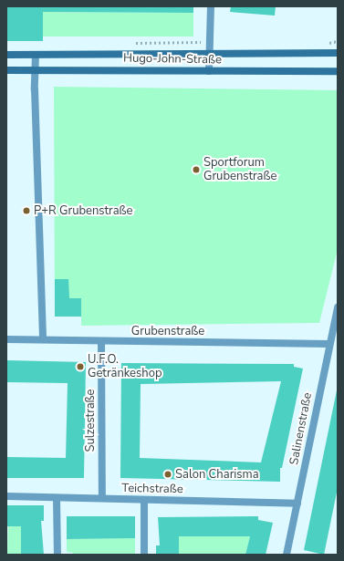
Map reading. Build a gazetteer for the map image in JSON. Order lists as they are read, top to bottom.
{
  "streets": {
    "main road": ["Hugo-John-Straße"],
    "street": [
      "Grubenstraße",
      "Sulzestraße",
      "Salinenstraße",
      "Teichstraße"
    ]
  },
  "crossings": [
    ["Grubenstraße", "Sulzestraße"],
    ["Grubenstraße", "Salinenstraße"],
    ["Sulzestraße", "Teichstraße"],
    ["Salinenstraße", "Teichstraße"]
  ],
  "places": [
    "Sportforum Grubenstraße",
    "P+R Grubenstraße",
    "U.F.O. Getränkeshop",
    "Salon Charisma"
  ]
}
